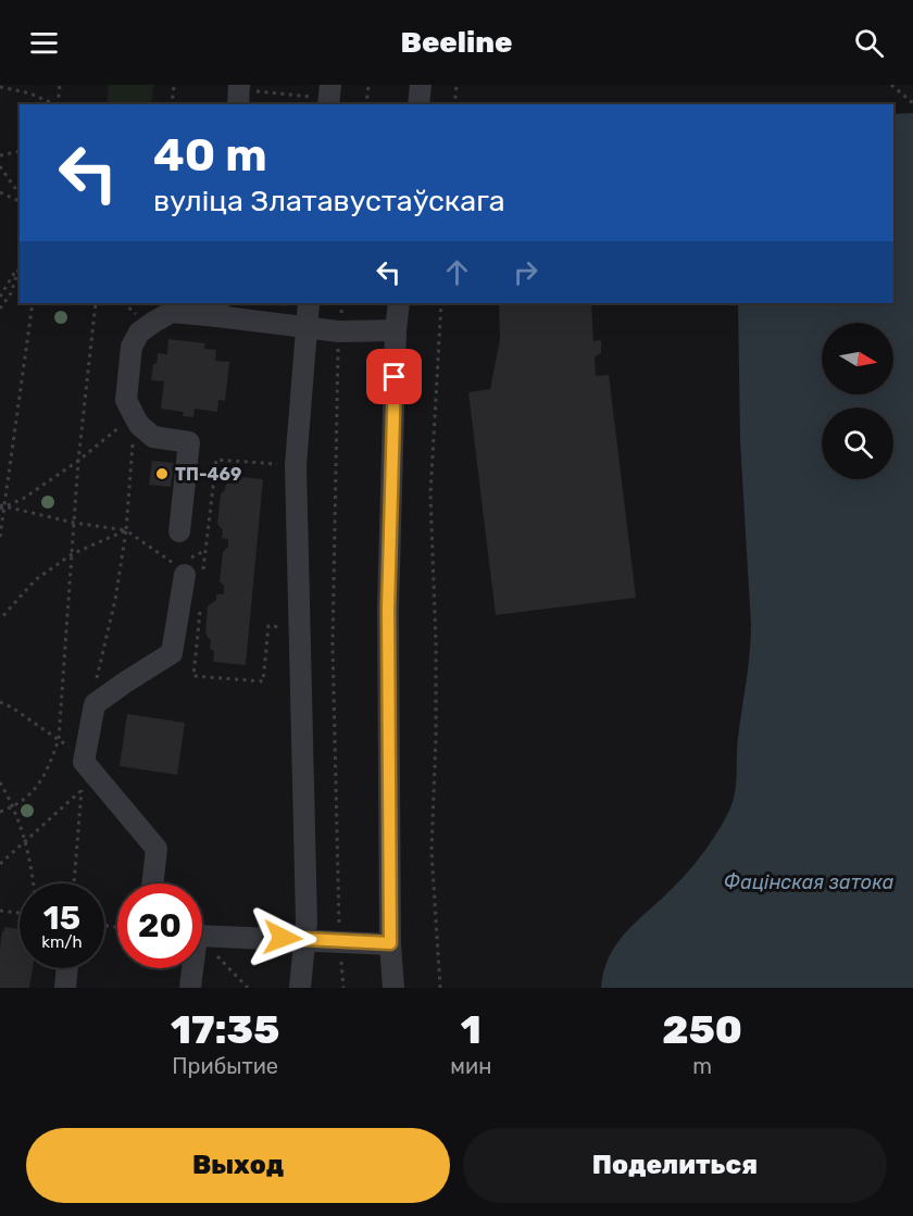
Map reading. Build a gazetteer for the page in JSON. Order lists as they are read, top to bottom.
{
  "water": ["Фацінская затока"],
  "places": ["ТП-469"],
  "north": "right",
  "page": {
    "header": "Beeline",
    "turn": ["40 m", "вуліца Златавустаўскага"],
    "speed": "15 km/h",
    "limit": "20",
    "eta": [
      "17:35",
      "Прибытие",
      "1",
      "мин",
      "250",
      "m"
    ],
    "buttons": ["Выход", "Поделиться"]
  }
}
